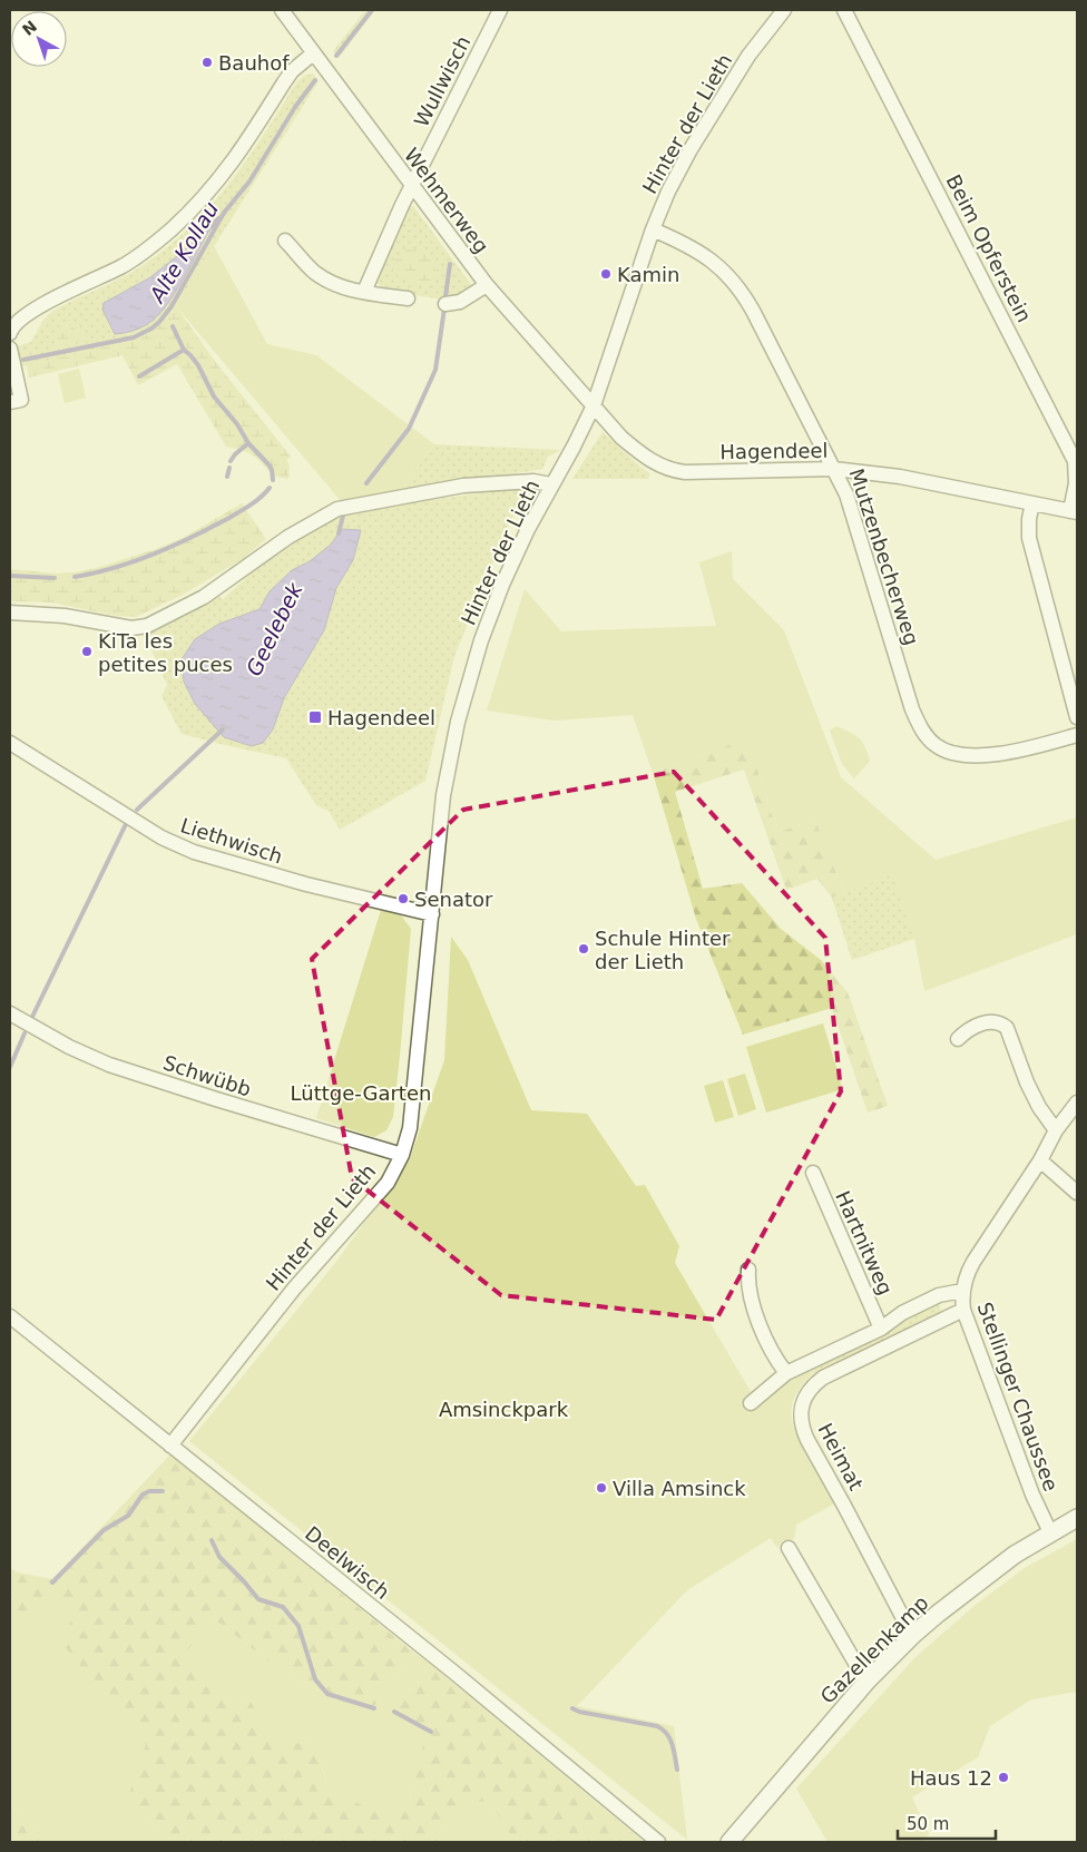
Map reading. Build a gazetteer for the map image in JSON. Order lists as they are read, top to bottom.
{
  "streets": {
    "street": [
      "Wullwisch",
      "Hinter der Lieth",
      "Wehmerweg",
      "Beim Opferstein",
      "Hagendeel",
      "Mutzenbecherweg",
      "Liethwisch",
      "Schwübb",
      "Hartnitweg",
      "Stellinger Chaussee",
      "Heimat",
      "Deelwisch",
      "Gazellenkamp"
    ]
  },
  "crossings": [
    ["Wullwisch", "Wehmerweg"],
    ["Hinter der Lieth", "Wehmerweg"],
    ["Hinter der Lieth", "Hagendeel"],
    ["Hinter der Lieth", "Mutzenbecherweg"],
    ["Hinter der Lieth", "Liethwisch"],
    ["Hinter der Lieth", "Schwübb"],
    ["Hinter der Lieth", "Deelwisch"],
    ["Wehmerweg", "Hagendeel"],
    ["Beim Opferstein", "Hagendeel"],
    ["Hagendeel", "Mutzenbecherweg"],
    ["Stellinger Chaussee", "Heimat"],
    ["Stellinger Chaussee", "Gazellenkamp"],
    ["Heimat", "Gazellenkamp"]
  ],
  "water": ["Alte Kollau", "Geelebek"],
  "parks": ["Lüttge-Garten", "Amsinckpark"],
  "places": {
    "other": [
      "Bauhof",
      "Kamin",
      "KiTa les petites puces",
      "Senator",
      "Schule Hinter der Lieth",
      "Villa Amsinck",
      "Haus 12"
    ],
    "transit": ["Hagendeel"]
  },
  "scale_bar": "50 m",
  "north": "top left"
}
